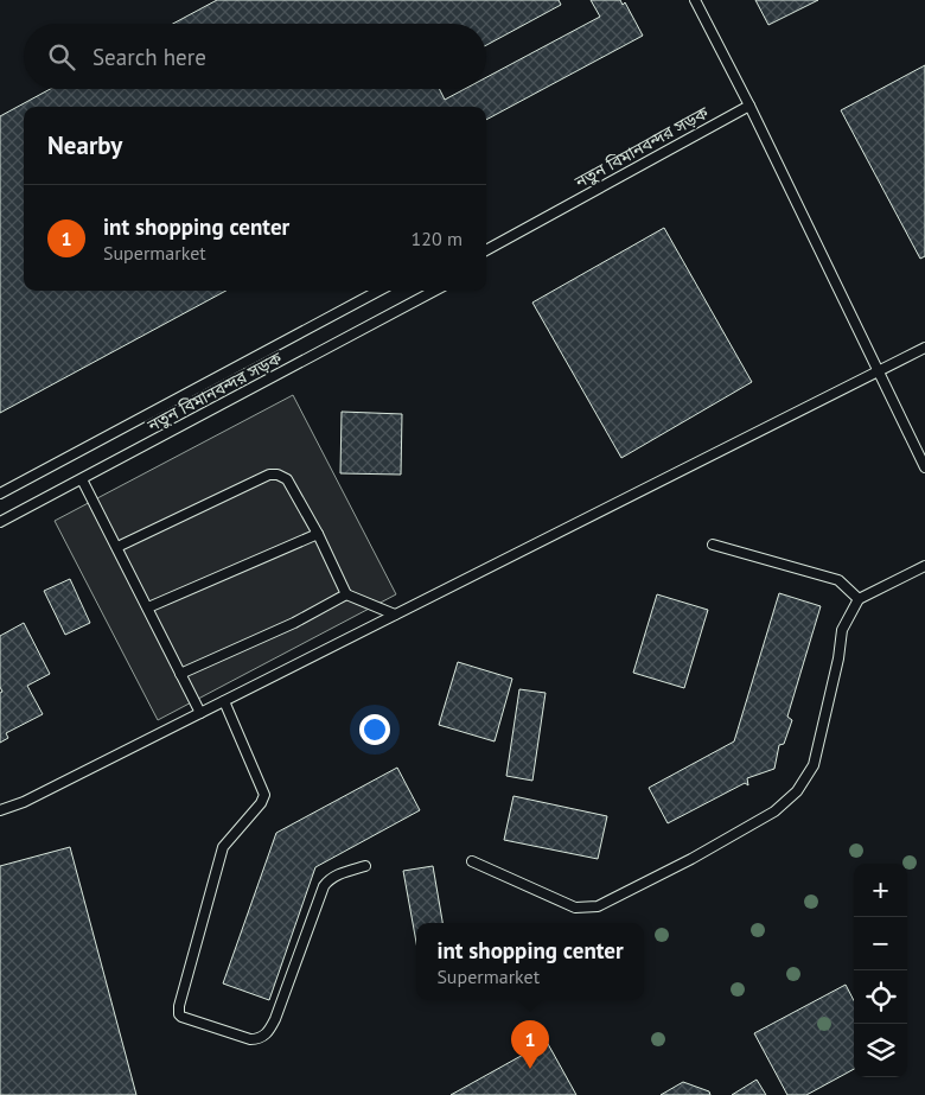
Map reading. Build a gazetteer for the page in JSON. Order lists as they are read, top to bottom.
{
  "streets": {
    "lane": ["নতুন বিমানবন্দর সড়ক"]
  },
  "page": {
    "search": "Search here",
    "heading": "Nearby",
    "list": [
      {
        "mark": "1",
        "name": "int shopping center",
        "note": "Supermarket",
        "value": "120 m"
      }
    ],
    "map_buttons": ["+", "−"],
    "popup": ["int shopping center", "Supermarket"],
    "pins": "1"
  }
}
